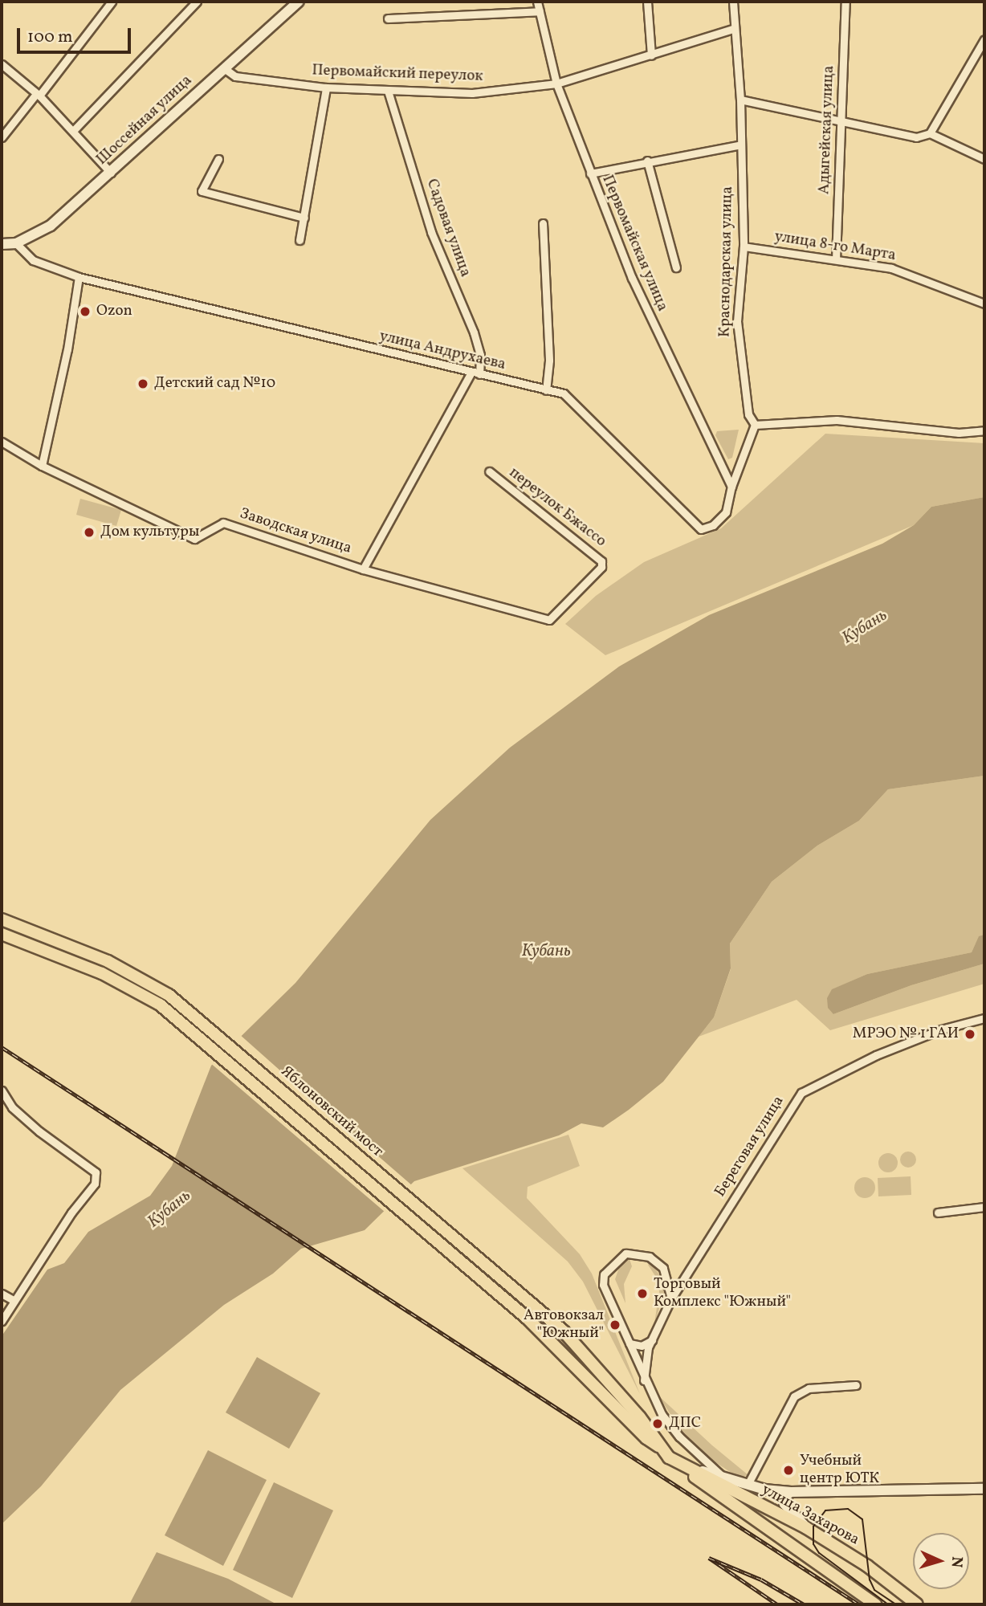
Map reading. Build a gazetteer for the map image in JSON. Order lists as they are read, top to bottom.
{
  "streets": {
    "main road": ["Шоссейная улица", "Яблоновский мост", "улица Захарова"],
    "street": [
      "Первомайский переулок",
      "Адыгейская улица",
      "Садовая улица",
      "Первомайская улица",
      "улица 8-го Марта",
      "Краснодарская улица",
      "улица Андрухаева",
      "переулок Бжассо",
      "Заводская улица",
      "Береговая улица"
    ]
  },
  "crossings": [
    ["Первомайский переулок", "Шоссейная улица"],
    ["Первомайский переулок", "Садовая улица"],
    ["Первомайский переулок", "Первомайская улица"],
    ["Первомайский переулок", "Краснодарская улица"],
    ["Шоссейная улица", "улица Андрухаева"],
    ["Адыгейская улица", "улица 8-го Марта"],
    ["Садовая улица", "улица Андрухаева"],
    ["Первомайская улица", "улица Андрухаева"],
    ["улица 8-го Марта", "Краснодарская улица"],
    ["Краснодарская улица", "улица Андрухаева"],
    ["переулок Бжассо", "Заводская улица"],
    ["Яблоновский мост", "улица Захарова"]
  ],
  "water": ["Кубань"],
  "places": [
    "Ozon",
    "Детский сад №10",
    "Дом культуры",
    "МРЭО № 1 ГАИ",
    "Торговый Комплекс \"Южный\"",
    "Автовокзал \"Южный\"",
    "ДПС",
    "Учебный центр ЮТК"
  ],
  "scale_bar": "100 m",
  "north": "right"
}
